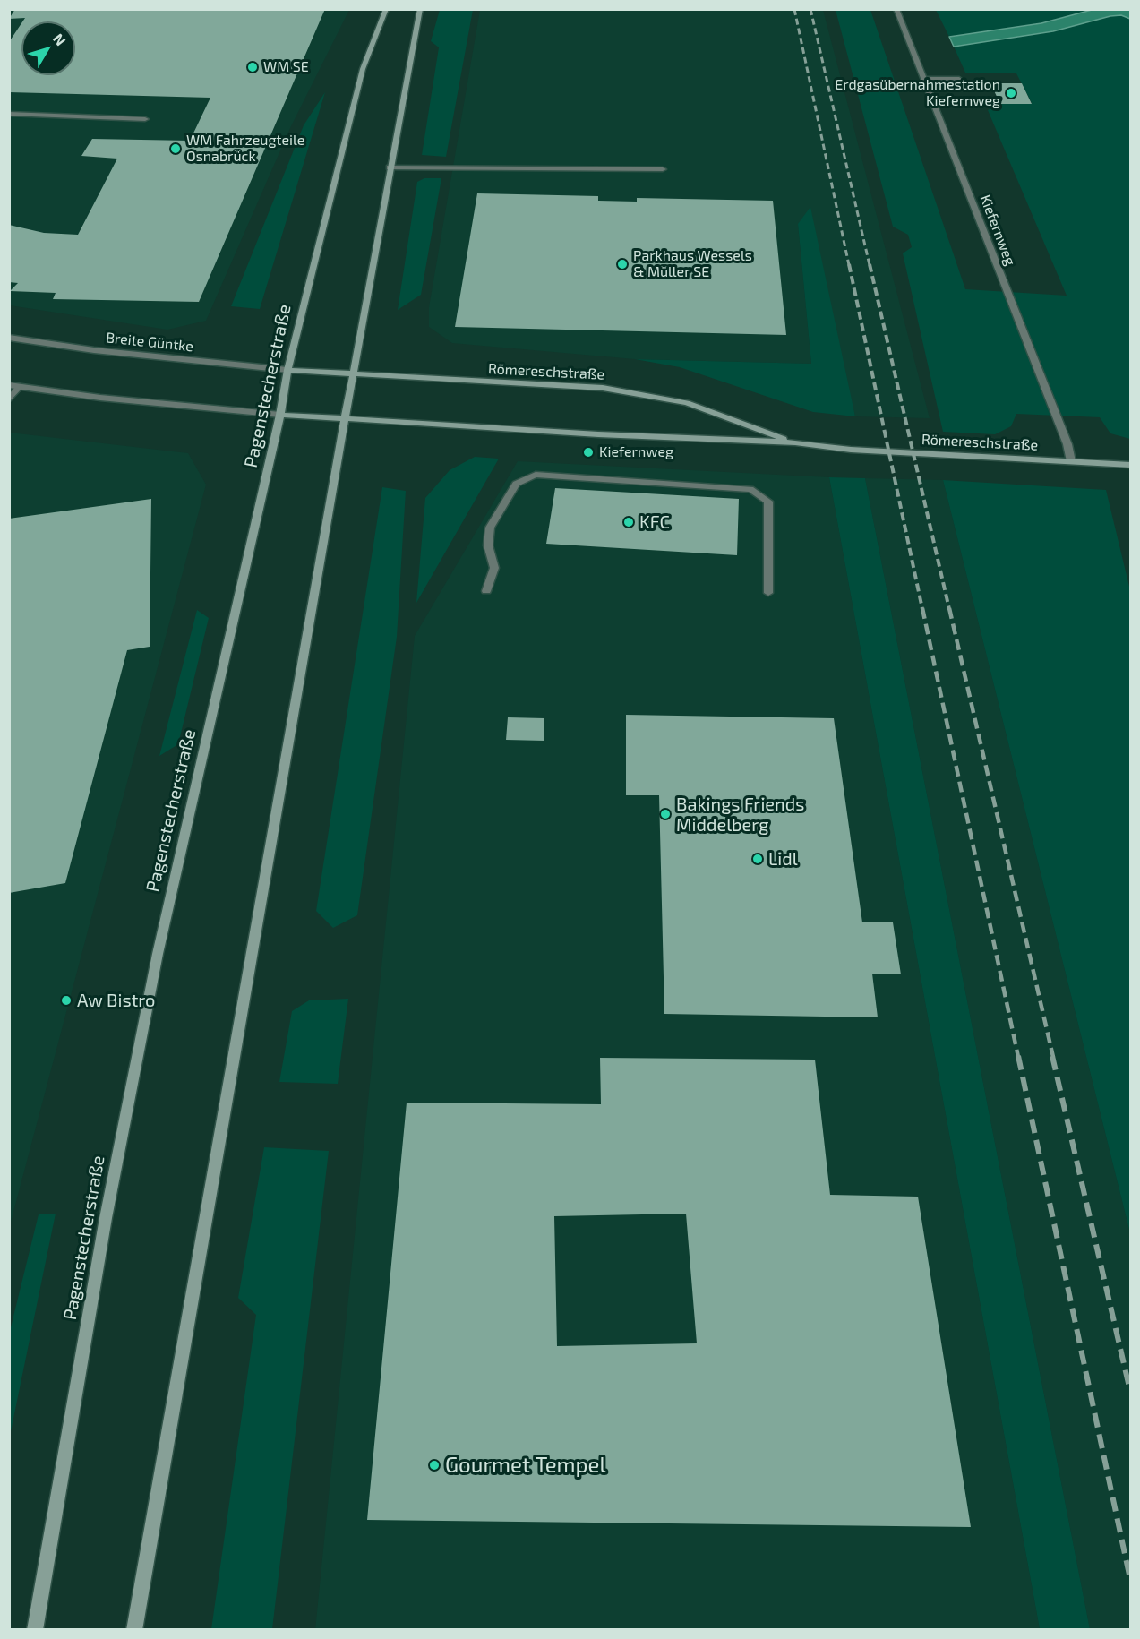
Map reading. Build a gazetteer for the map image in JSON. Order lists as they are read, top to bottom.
{
  "streets": {
    "main road": ["Römereschstraße", "Pagenstecherstraße"],
    "street": ["Kiefernweg", "Breite Güntke"]
  },
  "crossings": [
    ["Kiefernweg", "Römereschstraße"],
    ["Breite Güntke", "Römereschstraße"],
    ["Breite Güntke", "Pagenstecherstraße"],
    ["Römereschstraße", "Pagenstecherstraße"]
  ],
  "places": [
    "WM SE",
    "Erdgasübernahmestation Kiefernweg",
    "WM Fahrzeugteile Osnabrück",
    "Parkhaus Wessels & Müller SE",
    "Kiefernweg",
    "KFC",
    "Bakings Friends Middelberg",
    "Lidl",
    "Aw Bistro",
    "Gourmet Tempel"
  ],
  "north": "top right"
}
